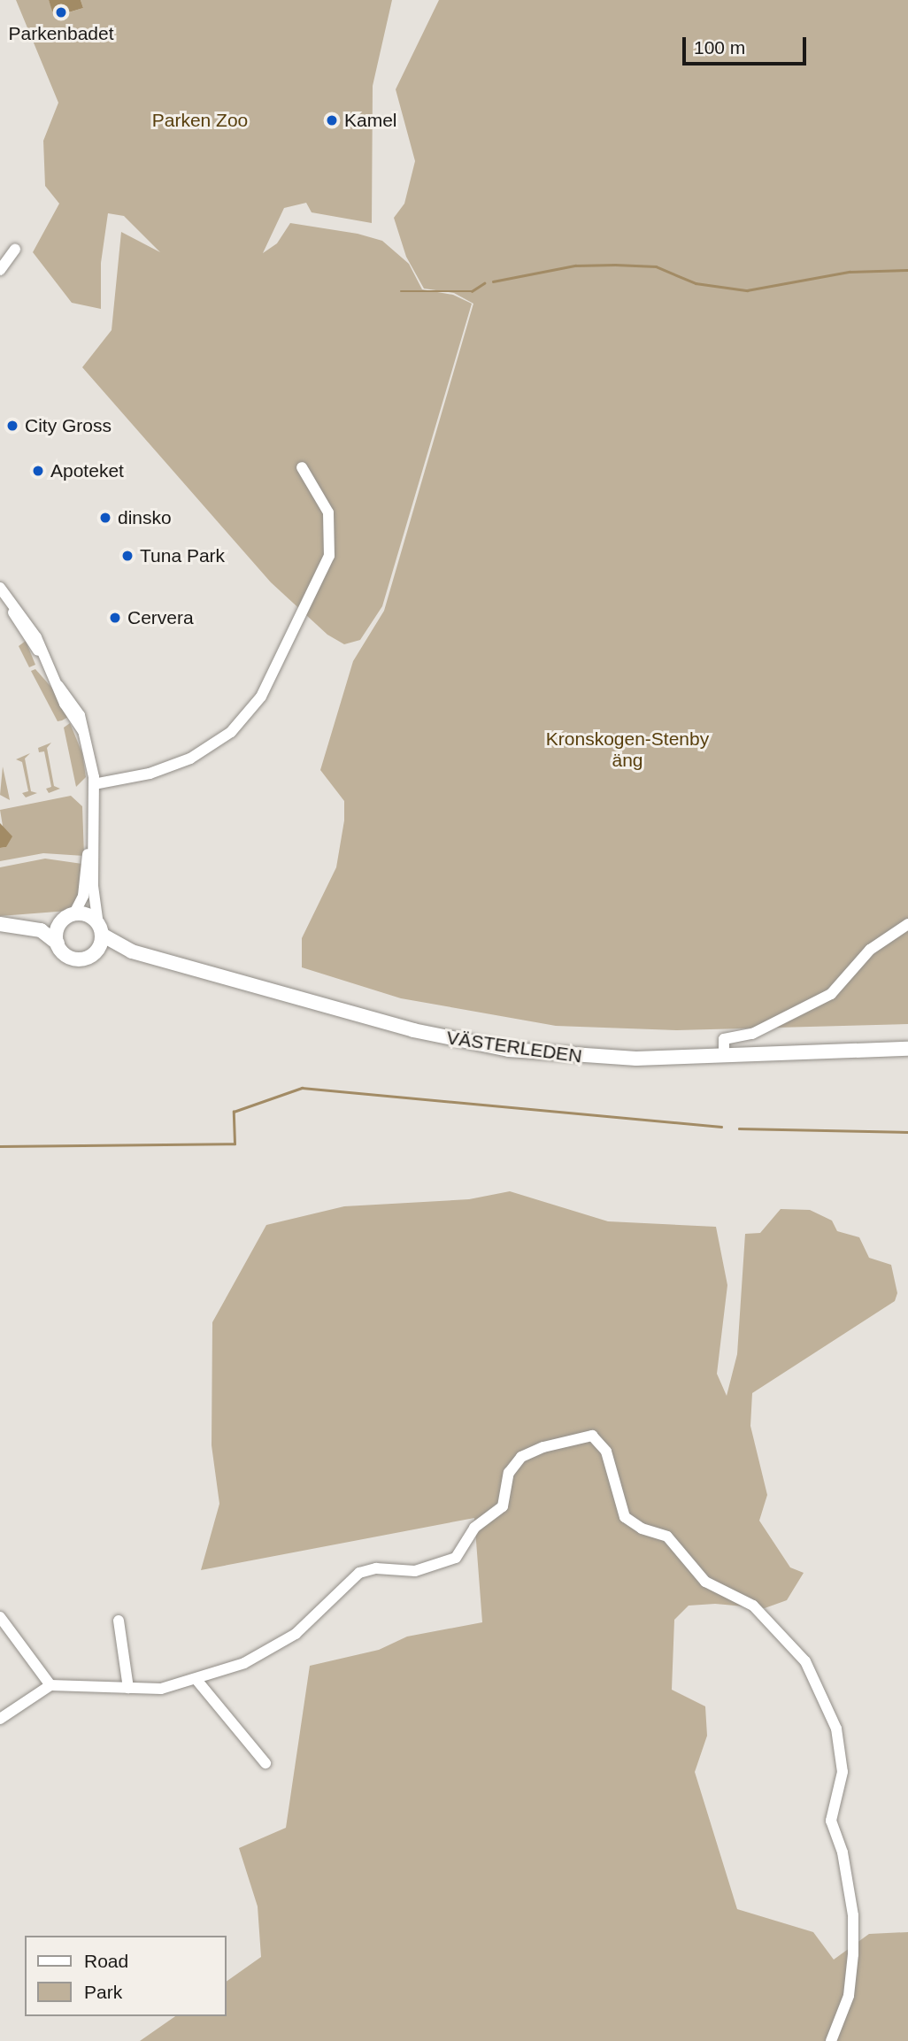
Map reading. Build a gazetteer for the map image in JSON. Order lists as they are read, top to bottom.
{
  "streets": {
    "main road": ["VÄSTERLEDEN"]
  },
  "parks": ["Parken Zoo", "Kronskogen-Stenby äng"],
  "places": [
    "Parkenbadet",
    "Kamel",
    "City Gross",
    "Apoteket",
    "dinsko",
    "Tuna Park",
    "Cervera"
  ],
  "legend": ["Road", "Park"],
  "scale_bar": "100 m"
}
